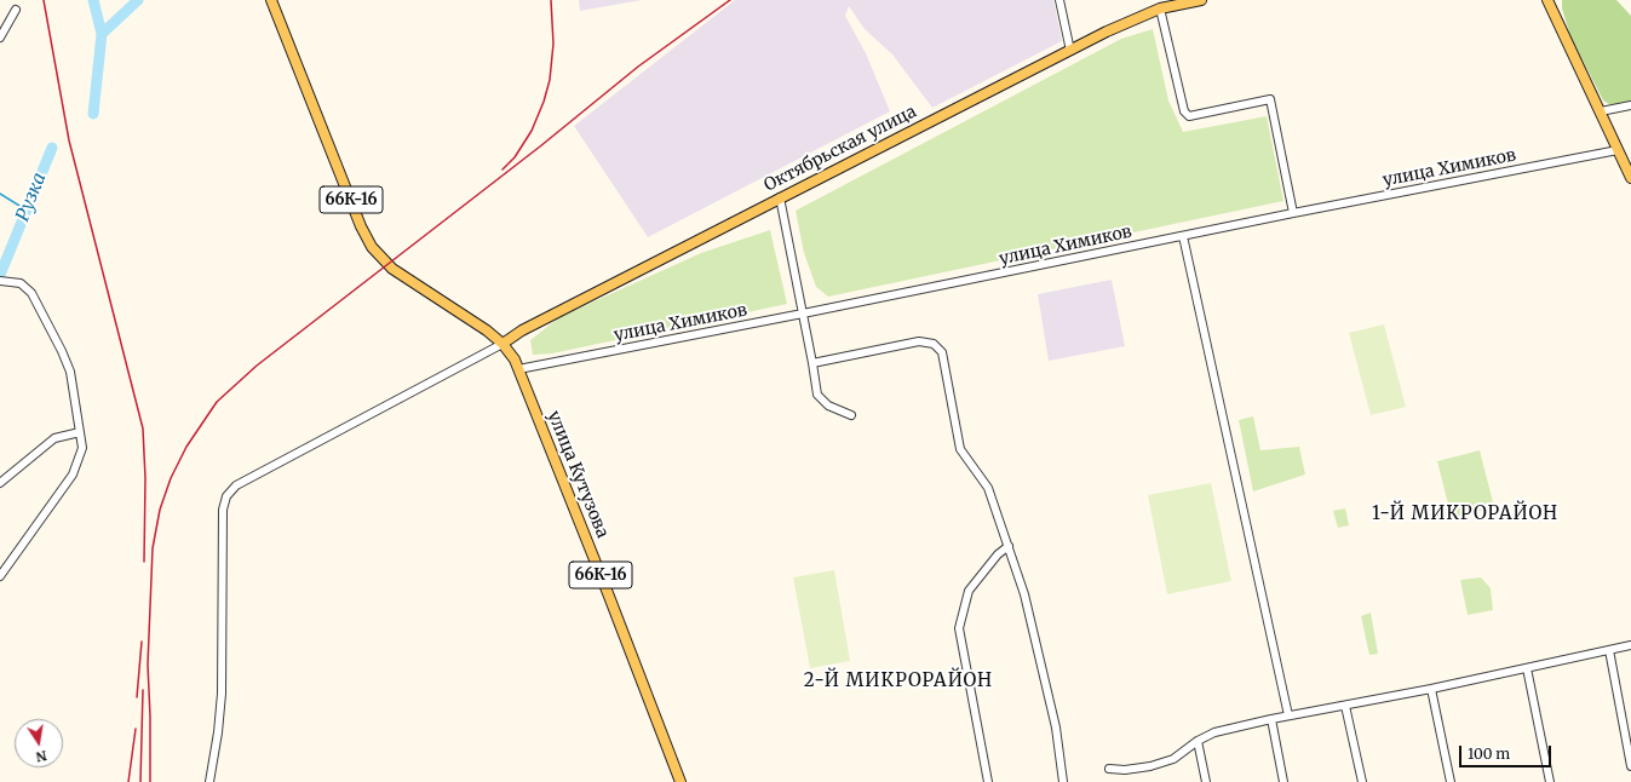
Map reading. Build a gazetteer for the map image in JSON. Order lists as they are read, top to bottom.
{
  "streets": {
    "main road": ["Октябрьская улица", "66К-16", "улица Кутузова"],
    "street": ["улица Химиков"]
  },
  "crossings": [
    ["Октябрьская улица", "66К-16"],
    ["улица Химиков", "66К-16"],
    ["улица Химиков", "улица Кутузова"],
    ["66К-16", "улица Кутузова"]
  ],
  "districts": ["1-Й МИКРОРАЙОН", "2-Й МИКРОРАЙОН"],
  "water": ["Рузка"],
  "scale_bar": "100 m",
  "north": "bottom"
}
